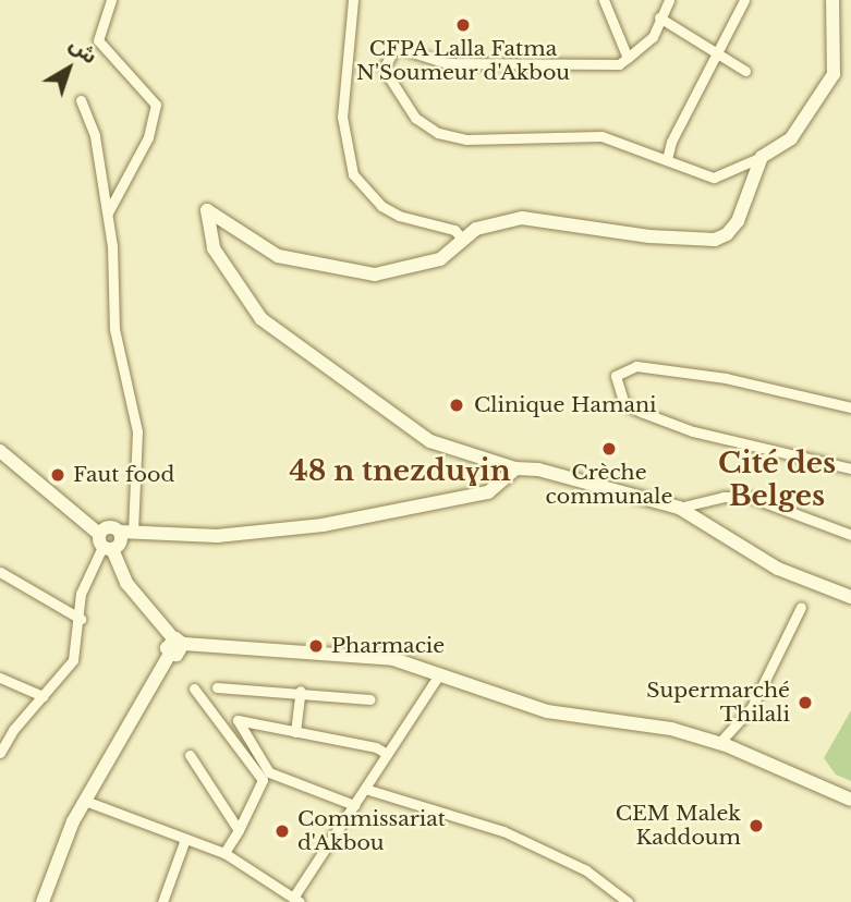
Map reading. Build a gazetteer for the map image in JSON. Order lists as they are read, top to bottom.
{
  "districts": ["Cité des Belges", "48 n tnezduɣin"],
  "places": [
    "CFPA Lalla Fatma N'Soumeur d'Akbou",
    "Clinique Hamani",
    "Crèche communale",
    "Faut food",
    "Pharmacie",
    "Supermarché Thilali",
    "CEM Malek Kaddoum",
    "Commissariat d'Akbou"
  ],
  "north": "top right"
}
